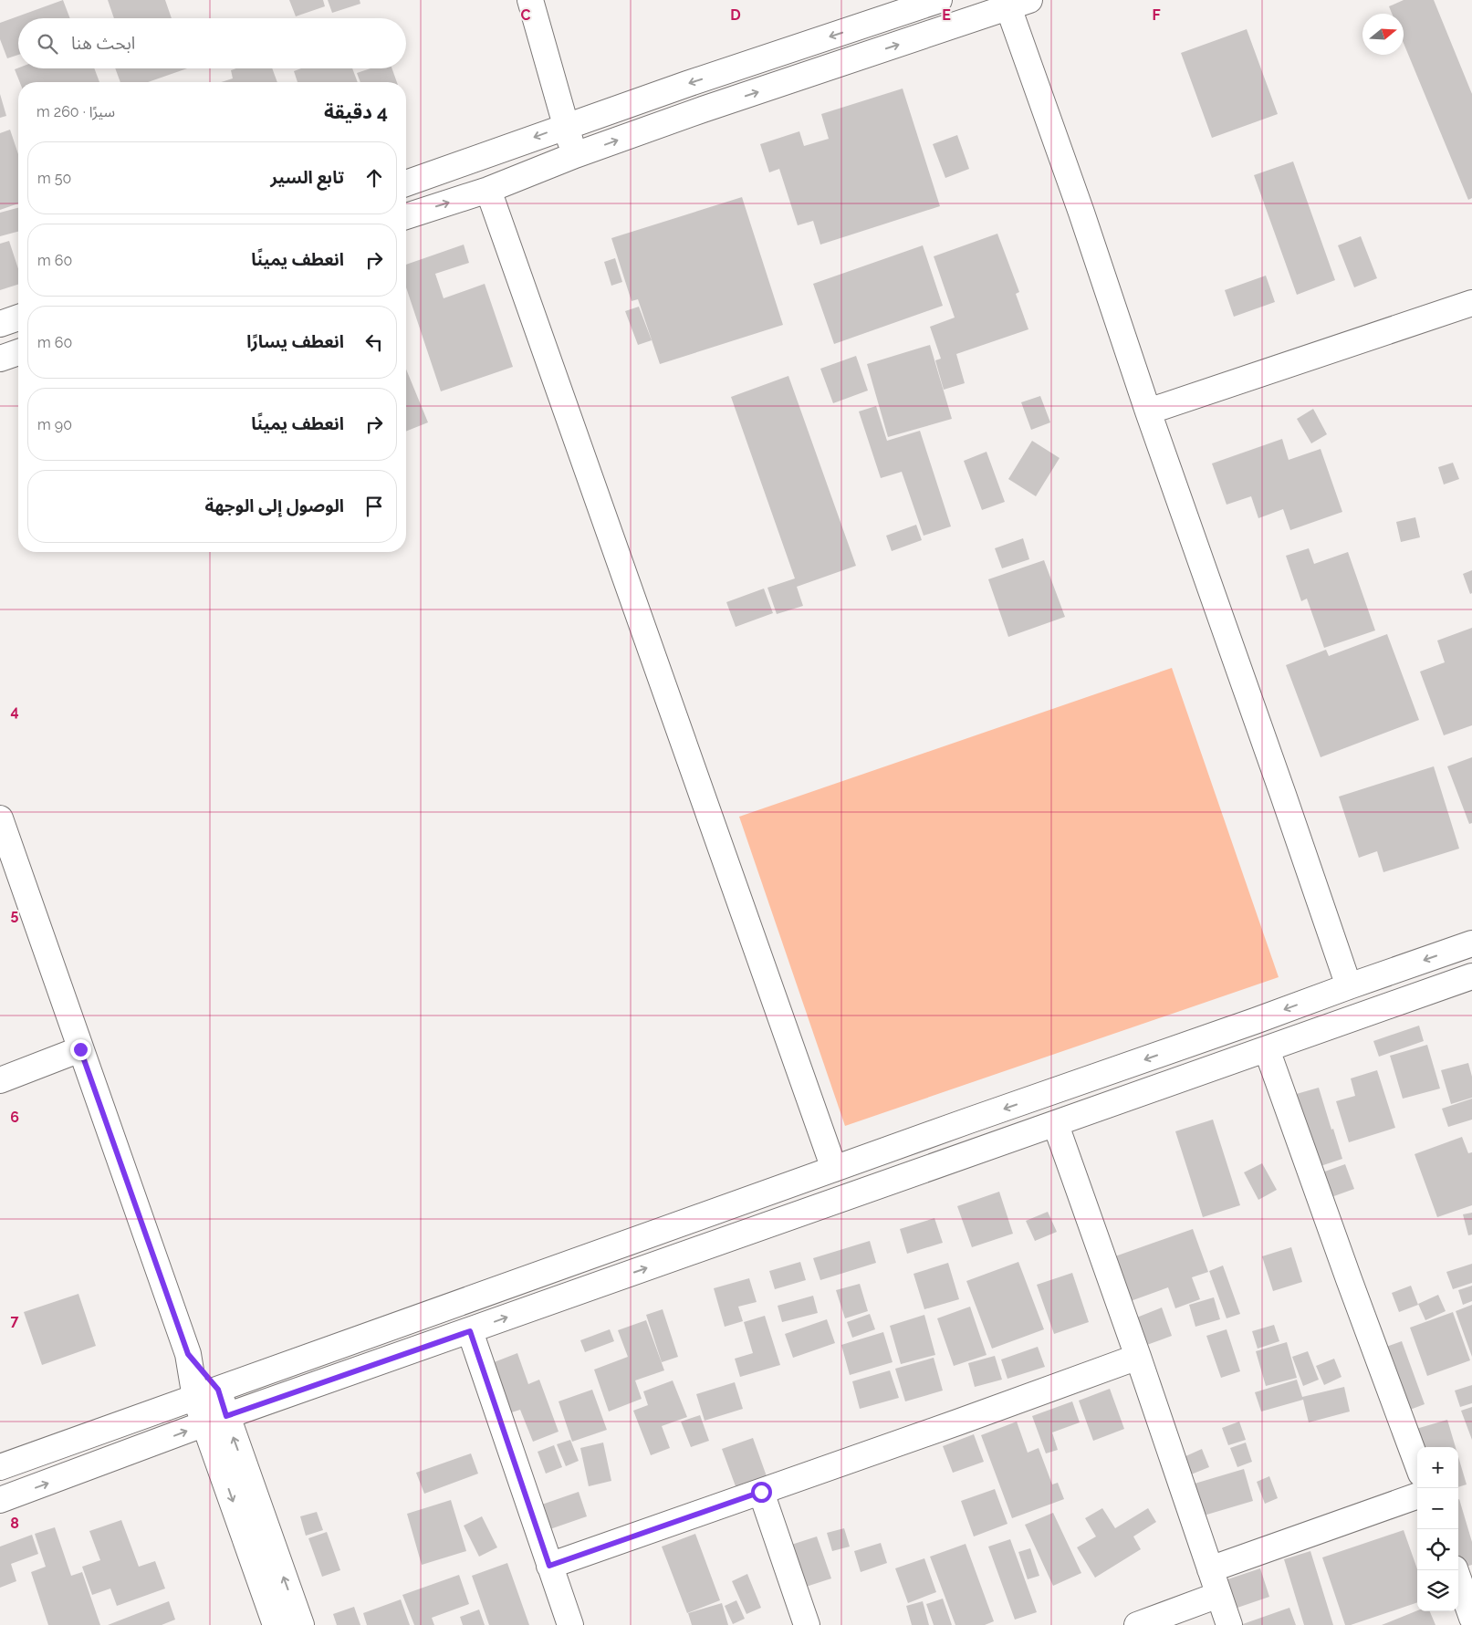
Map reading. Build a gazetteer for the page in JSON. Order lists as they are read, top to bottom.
{
  "north": "right",
  "page": {
    "search": "ابحث هنا",
    "heading": ["4 دقيقة", "سيرًا · 260 m"],
    "list": [
      ["تابع السير", "50 m"],
      ["انعطف يمينًا", "60 m"],
      ["انعطف يسارًا", "60 m"],
      ["انعطف يمينًا", "90 m"],
      "الوصول إلى الوجهة"
    ],
    "map_buttons": ["+", "−"]
  },
  "grid": {
    "columns": [
      "C",
      "D",
      "E",
      "F"
    ],
    "rows": [
      "4",
      "5",
      "6",
      "7",
      "8"
    ]
  }
}
